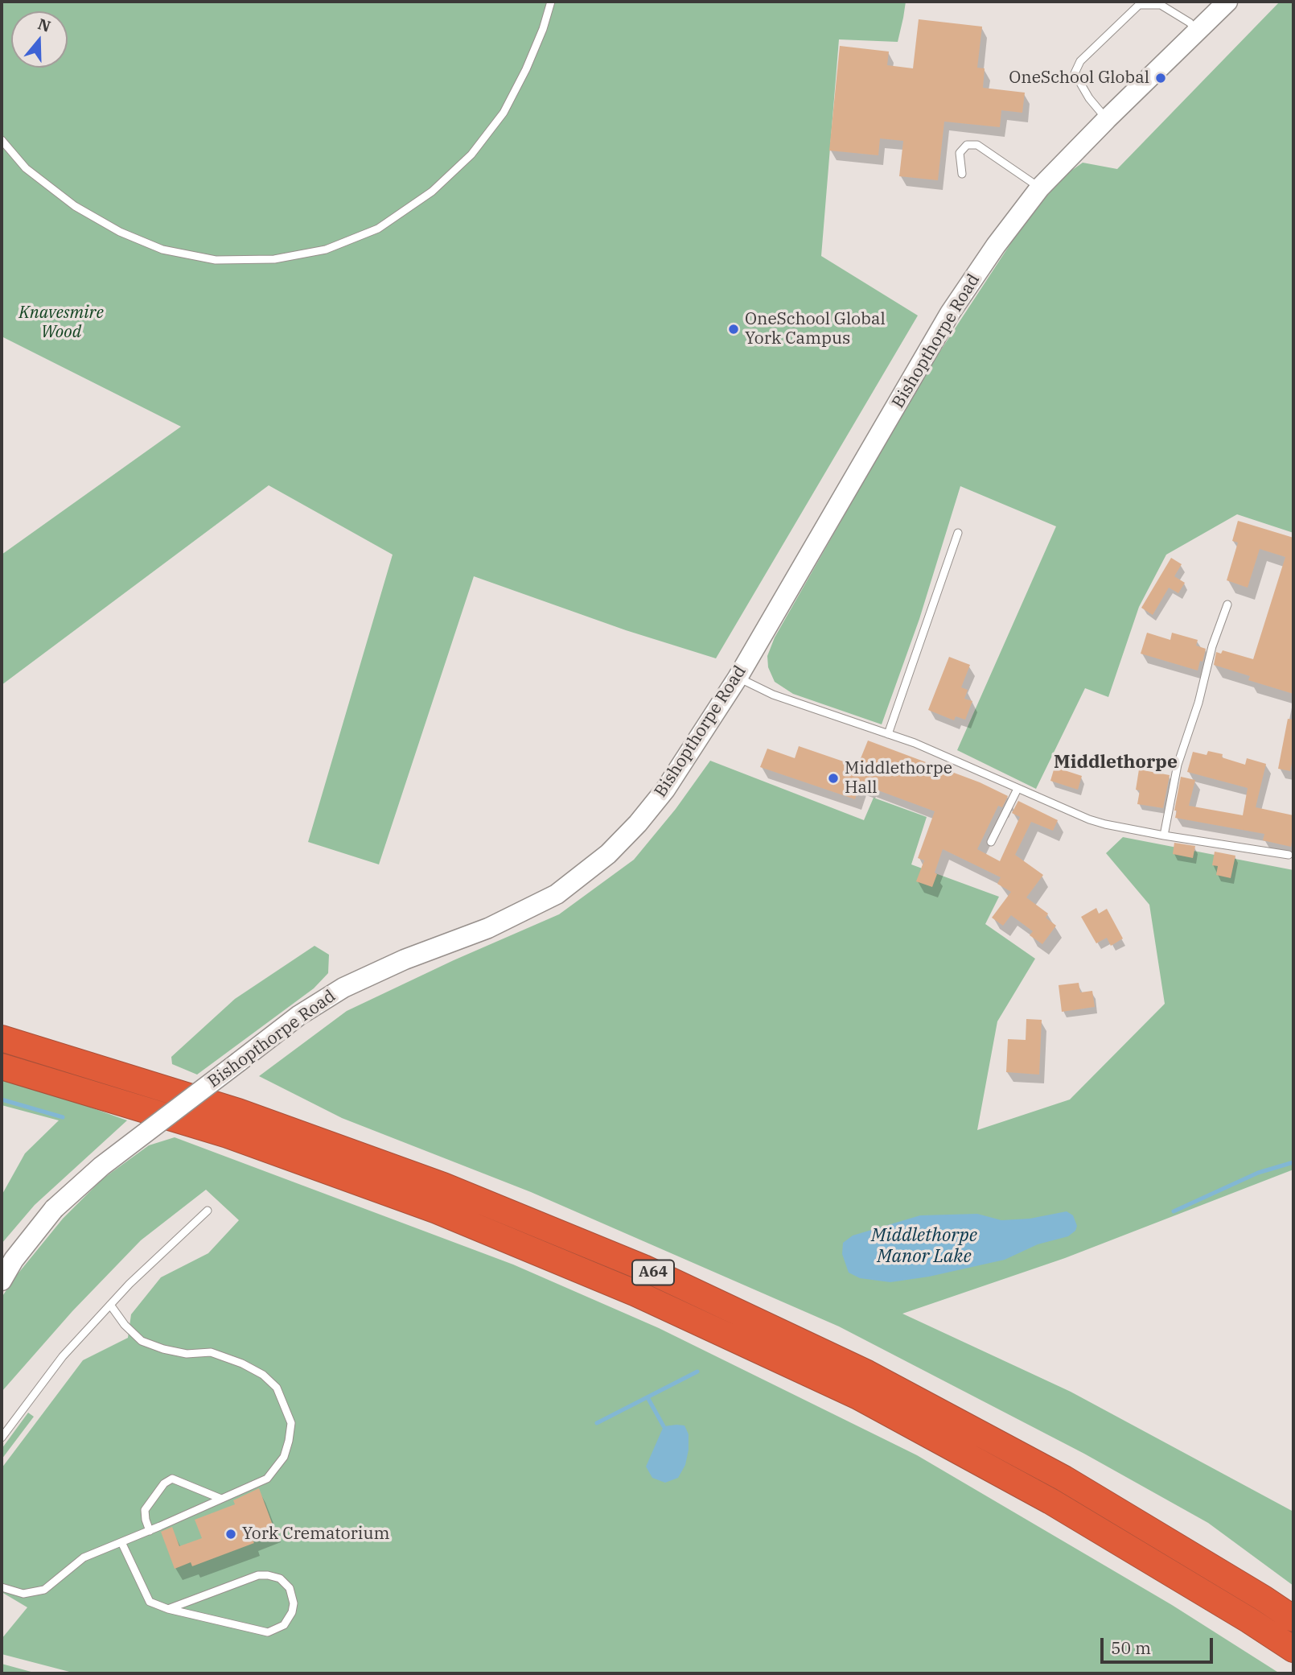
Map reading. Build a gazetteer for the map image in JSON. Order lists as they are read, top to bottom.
{
  "streets": {
    "highway": ["A64"],
    "street": ["Bishopthorpe Road"]
  },
  "districts": ["Middlethorpe"],
  "water": ["Middlethorpe Manor Lake"],
  "parks": ["Knavesmire Wood"],
  "places": [
    "OneSchool Global",
    "OneSchool Global York Campus",
    "Middlethorpe Hall",
    "York Crematorium"
  ],
  "scale_bar": "50 m",
  "north": "top"
}
